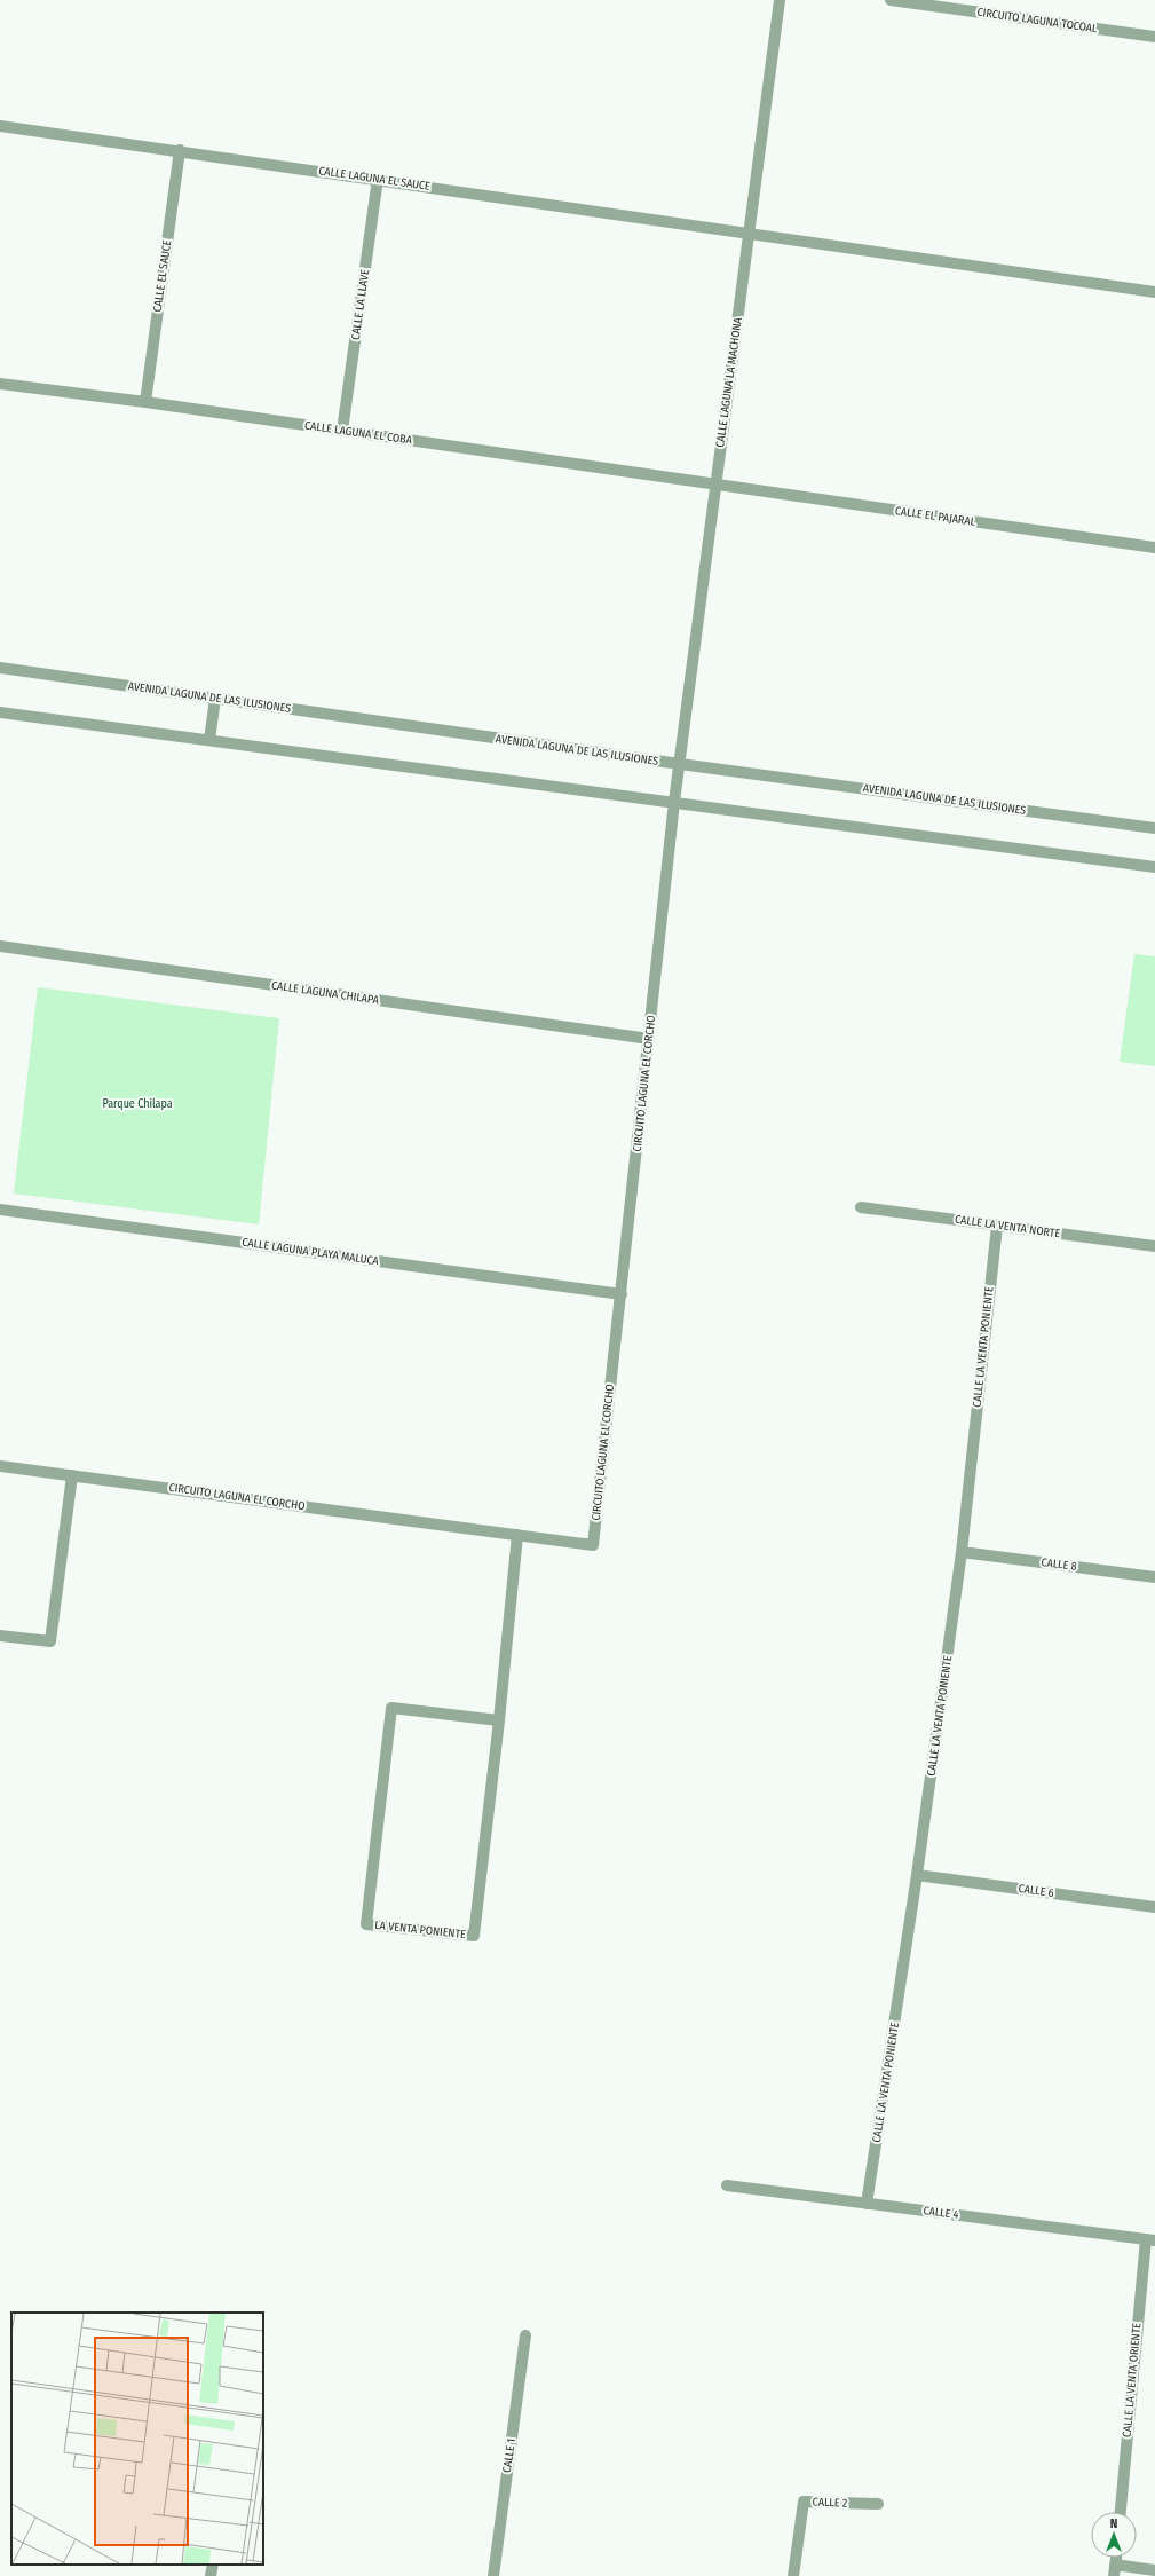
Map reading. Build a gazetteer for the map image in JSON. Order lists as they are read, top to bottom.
{
  "streets": {
    "street": [
      "CIRCUITO LAGUNA TOCOAL",
      "CALLE LAGUNA EL SAUCE",
      "CALLE EL SAUCE",
      "CALLE LA LLAVE",
      "CALLE LAGUNA LA MACHONA",
      "CALLE LAGUNA EL COBA",
      "CALLE EL PAJARAL",
      "AVENIDA LAGUNA DE LAS ILUSIONES",
      "CALLE LAGUNA CHILAPA",
      "CIRCUITO LAGUNA EL CORCHO",
      "CALLE LA VENTA NORTE",
      "CALLE LAGUNA PLAYA MALUCA",
      "CALLE LA VENTA PONIENTE",
      "CALLE 8",
      "CALLE 6",
      "LA VENTA PONIENTE",
      "CALLE 4",
      "CALLE LA VENTA ORIENTE",
      "CALLE 1",
      "CALLE 2"
    ]
  },
  "crossings": [
    ["CALLE LAGUNA EL SAUCE", "CALLE EL SAUCE"],
    ["CALLE LAGUNA EL SAUCE", "CALLE LA LLAVE"],
    ["CALLE LAGUNA EL SAUCE", "CALLE LAGUNA LA MACHONA"],
    ["CALLE EL SAUCE", "CALLE LAGUNA EL COBA"],
    ["CALLE LA LLAVE", "CALLE LAGUNA EL COBA"],
    ["CALLE LAGUNA LA MACHONA", "CALLE LAGUNA EL COBA"],
    ["CALLE LAGUNA LA MACHONA", "CALLE EL PAJARAL"],
    ["CALLE LAGUNA LA MACHONA", "AVENIDA LAGUNA DE LAS ILUSIONES"],
    ["CALLE LAGUNA LA MACHONA", "CIRCUITO LAGUNA EL CORCHO"],
    ["CALLE LAGUNA EL COBA", "CALLE EL PAJARAL"],
    ["AVENIDA LAGUNA DE LAS ILUSIONES", "CIRCUITO LAGUNA EL CORCHO"],
    ["CALLE LAGUNA CHILAPA", "CIRCUITO LAGUNA EL CORCHO"],
    ["CIRCUITO LAGUNA EL CORCHO", "CALLE LAGUNA PLAYA MALUCA"],
    ["CIRCUITO LAGUNA EL CORCHO", "LA VENTA PONIENTE"],
    ["CALLE LA VENTA NORTE", "CALLE LA VENTA PONIENTE"],
    ["CALLE LA VENTA PONIENTE", "CALLE 8"],
    ["CALLE LA VENTA PONIENTE", "CALLE 6"],
    ["CALLE LA VENTA PONIENTE", "CALLE 4"],
    ["CALLE 4", "CALLE LA VENTA ORIENTE"]
  ],
  "parks": ["Parque Chilapa"],
  "north": "top"
}
